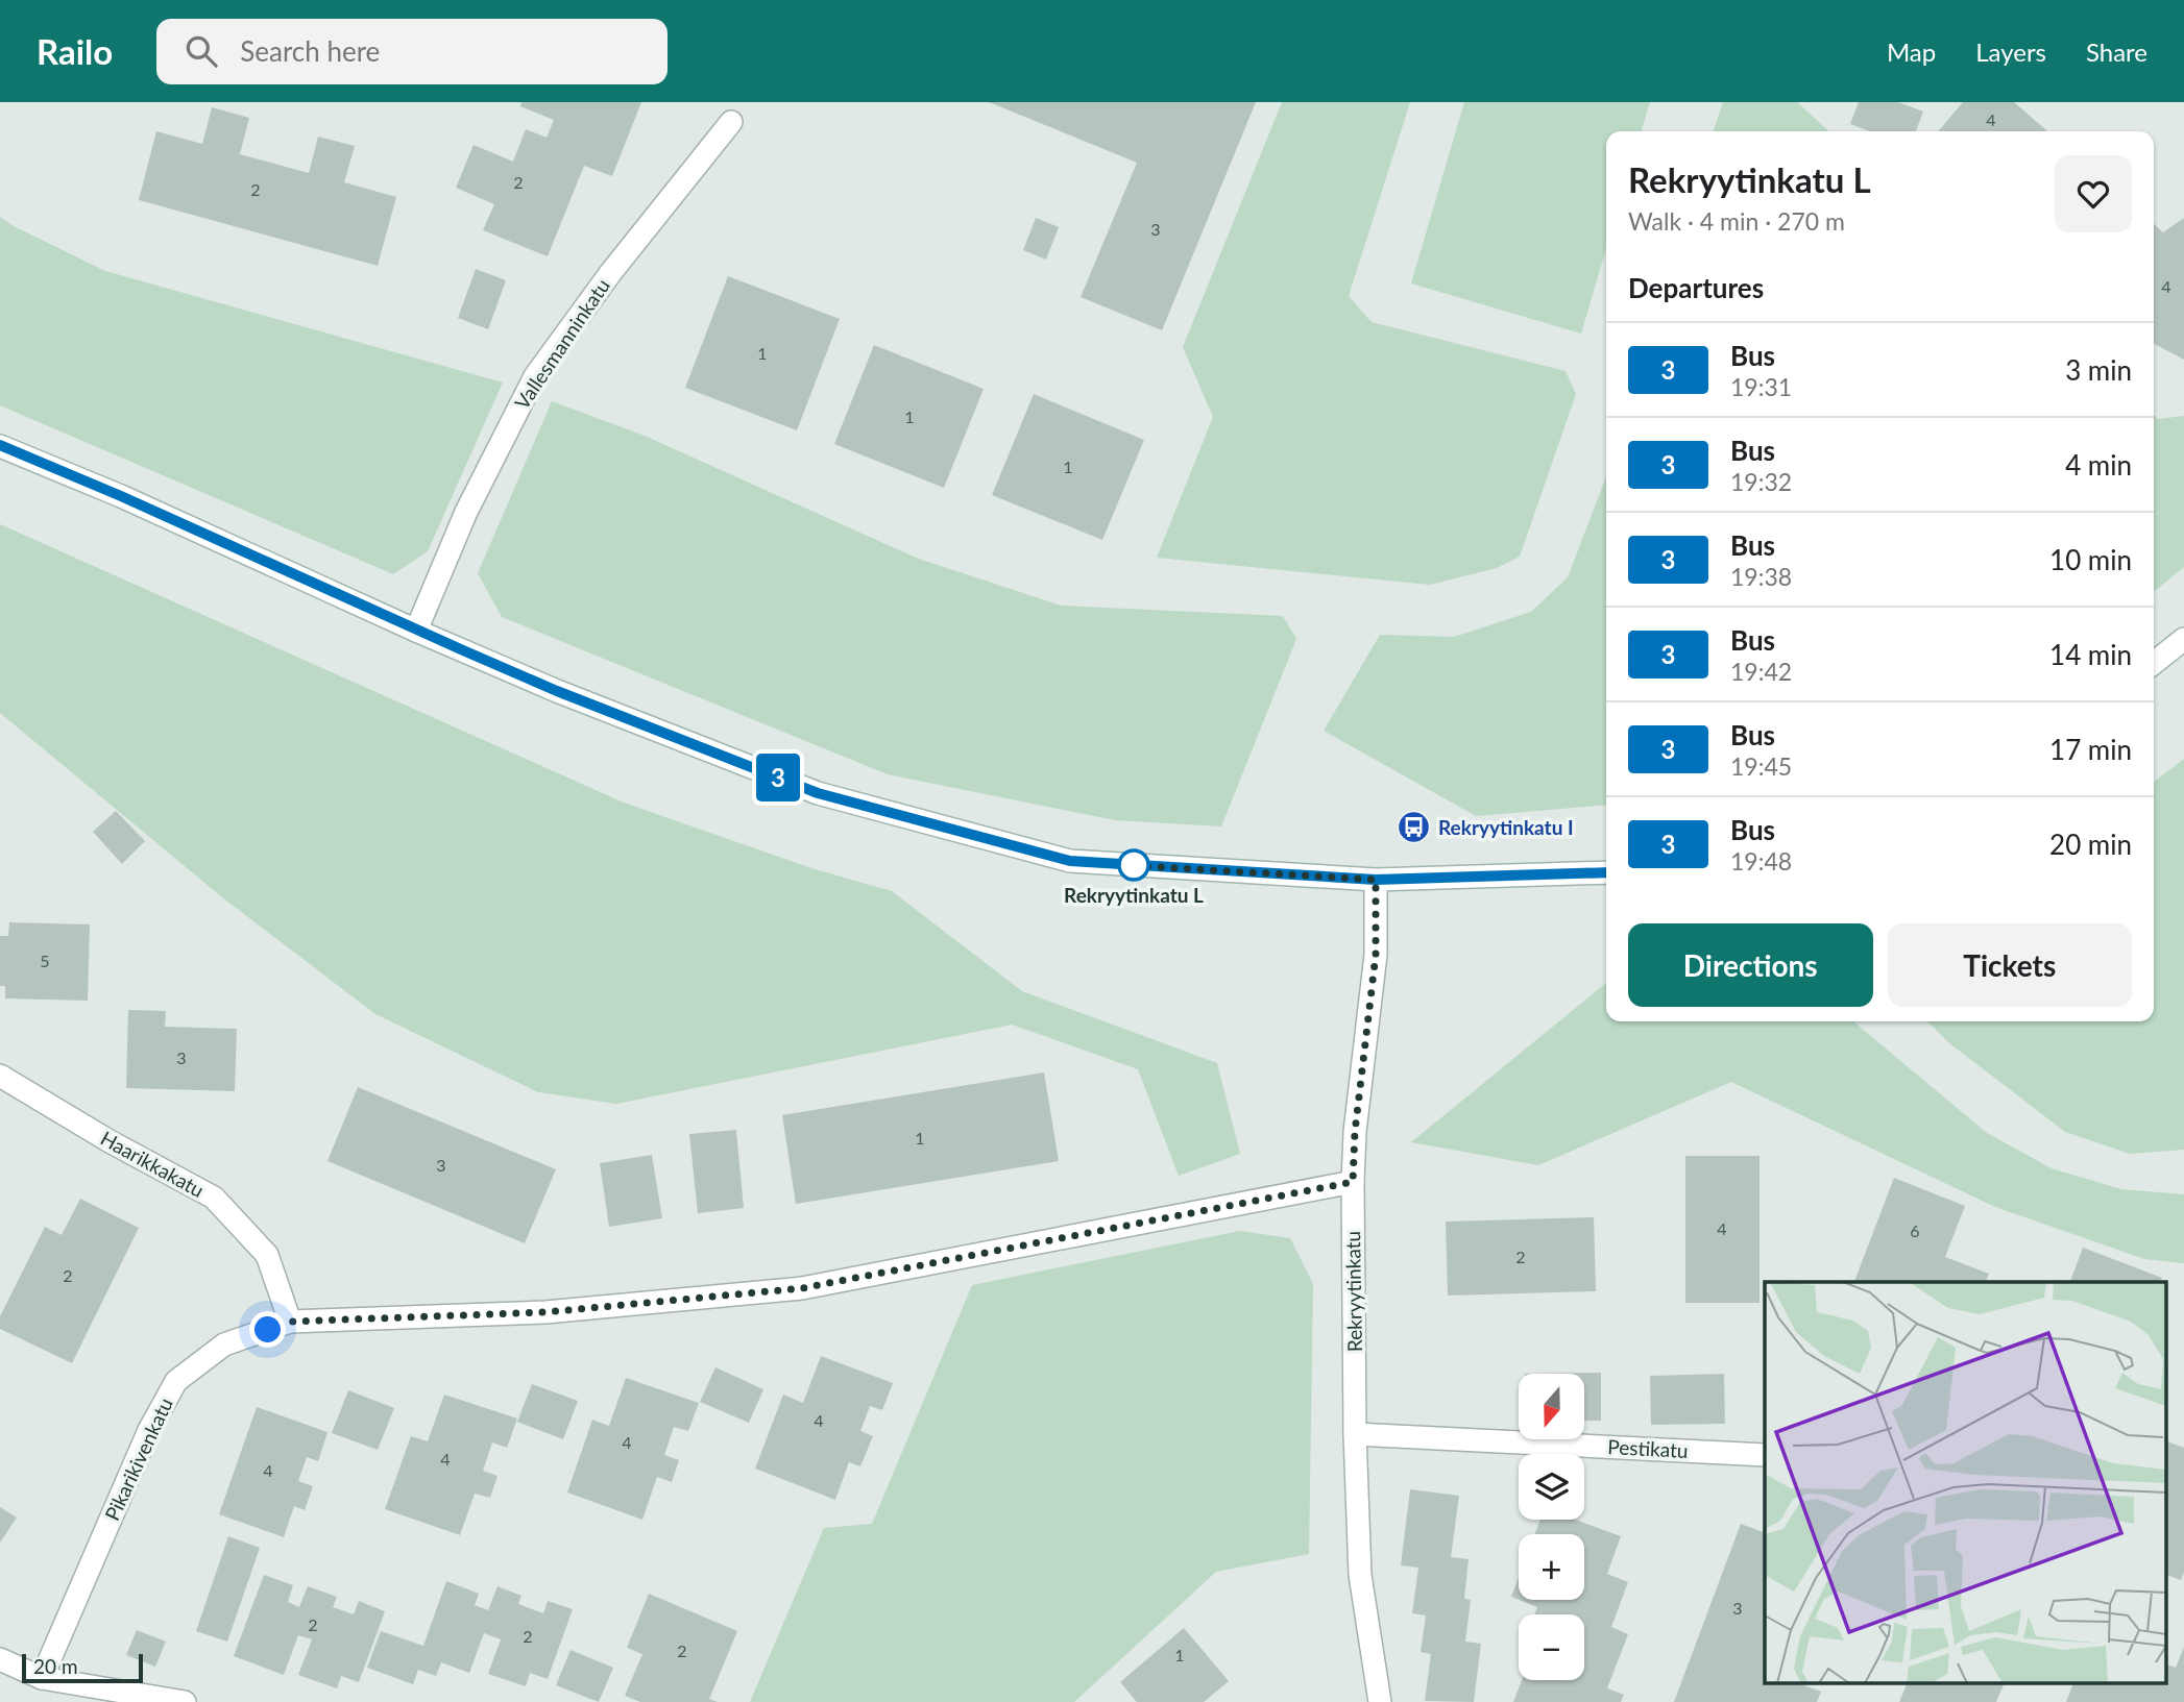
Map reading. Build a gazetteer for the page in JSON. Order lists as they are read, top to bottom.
{
  "streets": {
    "street": [
      "Vallesmanninkatu",
      "Haarikkakatu",
      "Rekryytinkatu",
      "Pestikatu",
      "Pikarikivenkatu"
    ]
  },
  "crossings": [
    ["Haarikkakatu", "Pikarikivenkatu"],
    ["Rekryytinkatu", "Pestikatu"],
    ["Rekryytinkatu", "Pikarikivenkatu"]
  ],
  "places": {
    "bus stop": ["Rekryytinkatu I"],
    "other": ["Rekryytinkatu L"]
  },
  "lines": ["bus line 3"],
  "house_numbers": [
    "4",
    "2",
    "2",
    "3",
    "4",
    "1",
    "1",
    "1",
    "5",
    "3",
    "1",
    "3",
    "4",
    "6",
    "2",
    "2",
    "4",
    "4",
    "4",
    "4",
    "3",
    "2",
    "2",
    "2",
    "1"
  ],
  "scale_bar": "20 m",
  "north": "bottom",
  "page": {
    "header": "Railo",
    "search": "Search here",
    "nav": ["Map", "Layers", "Share"],
    "on_map": "3",
    "heading": [
      ["Rekryytinkatu L", "Walk · 4 min · 270 m"],
      "Departures"
    ],
    "list": [
      {
        "mark": "3",
        "name": "Bus",
        "note": "19:31",
        "value": "3 min"
      },
      {
        "mark": "3",
        "name": "Bus",
        "note": "19:32",
        "value": "4 min"
      },
      {
        "mark": "3",
        "name": "Bus",
        "note": "19:38",
        "value": "10 min"
      },
      {
        "mark": "3",
        "name": "Bus",
        "note": "19:42",
        "value": "14 min"
      },
      {
        "mark": "3",
        "name": "Bus",
        "note": "19:45",
        "value": "17 min"
      },
      {
        "mark": "3",
        "name": "Bus",
        "note": "19:48",
        "value": "20 min"
      }
    ],
    "buttons": ["Directions", "Tickets"],
    "map_buttons": ["+", "−"],
    "scale": "20 m"
  }
}
